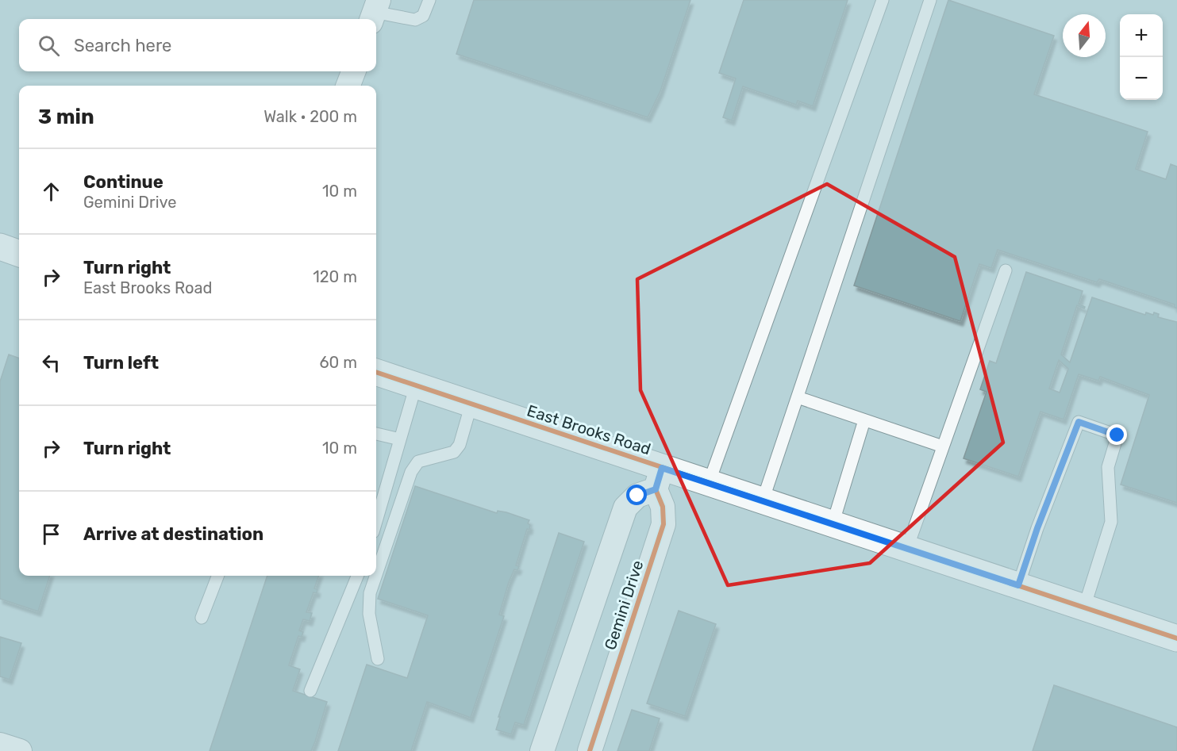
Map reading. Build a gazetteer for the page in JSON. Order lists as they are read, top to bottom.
{
  "streets": {
    "main road": ["East Brooks Road"],
    "street": ["Gemini Drive"]
  },
  "crossings": [
    ["East Brooks Road", "Gemini Drive"]
  ],
  "north": "top",
  "page": {
    "map_buttons": ["+", "−"],
    "search": "Search here",
    "heading": ["3 min", "Walk · 200 m"],
    "list": [
      ["Continue", "Gemini Drive", "10 m"],
      ["Turn right", "East Brooks Road", "120 m"],
      ["Turn left", "60 m"],
      ["Turn right", "10 m"],
      "Arrive at destination"
    ]
  }
}
